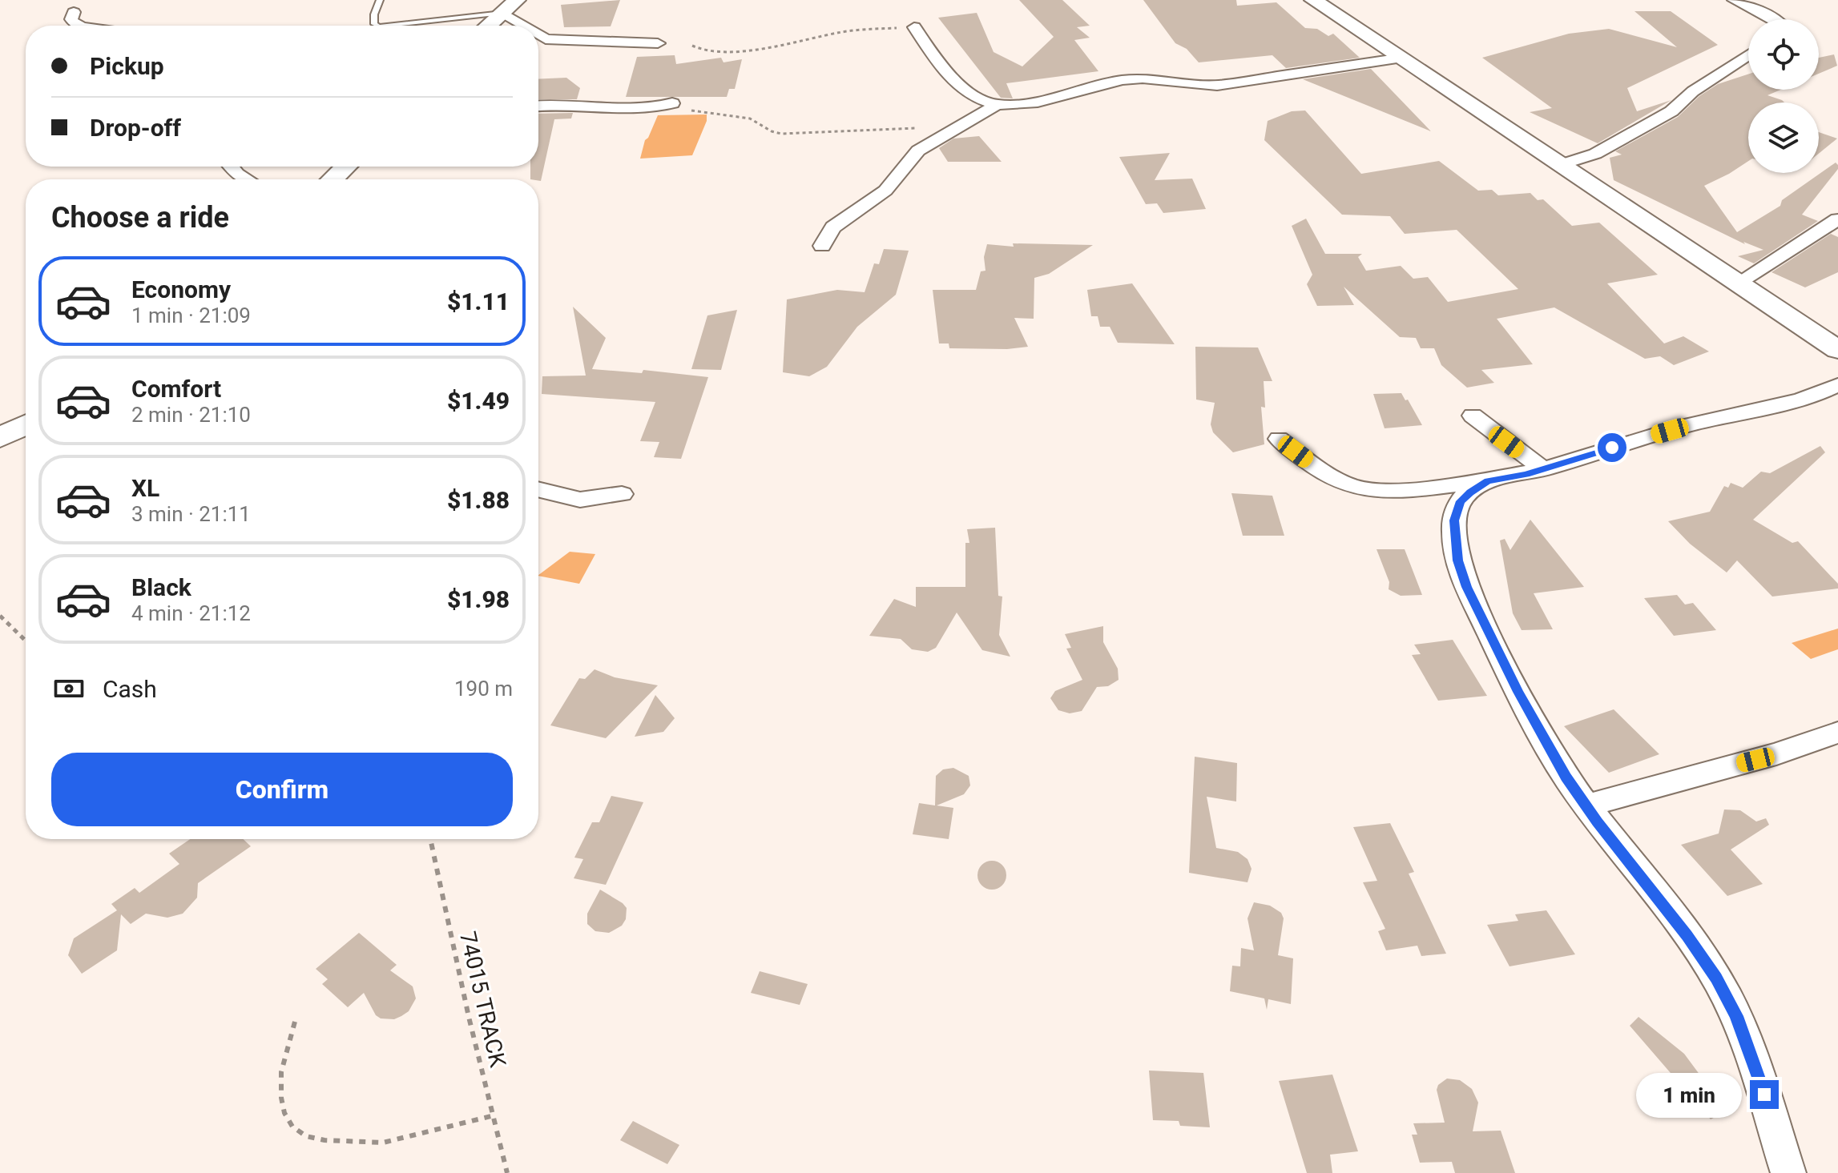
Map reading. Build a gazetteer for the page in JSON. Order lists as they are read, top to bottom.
{
  "streets": {
    "path": ["74015 TRACK"]
  },
  "page": {
    "banner": ["Pickup", "Drop-off"],
    "heading": "Choose a ride",
    "list": [
      {
        "name": "Economy",
        "note": "1 min · 21:09",
        "value": "$1.11"
      },
      {
        "name": "Comfort",
        "note": "2 min · 21:10",
        "value": "$1.49"
      },
      {
        "name": "XL",
        "note": "3 min · 21:11",
        "value": "$1.88"
      },
      {
        "name": "Black",
        "note": "4 min · 21:12",
        "value": "$1.98"
      }
    ],
    "pay": ["Cash", "190 m"],
    "buttons": "Confirm",
    "bubble": "1 min"
  }
}
